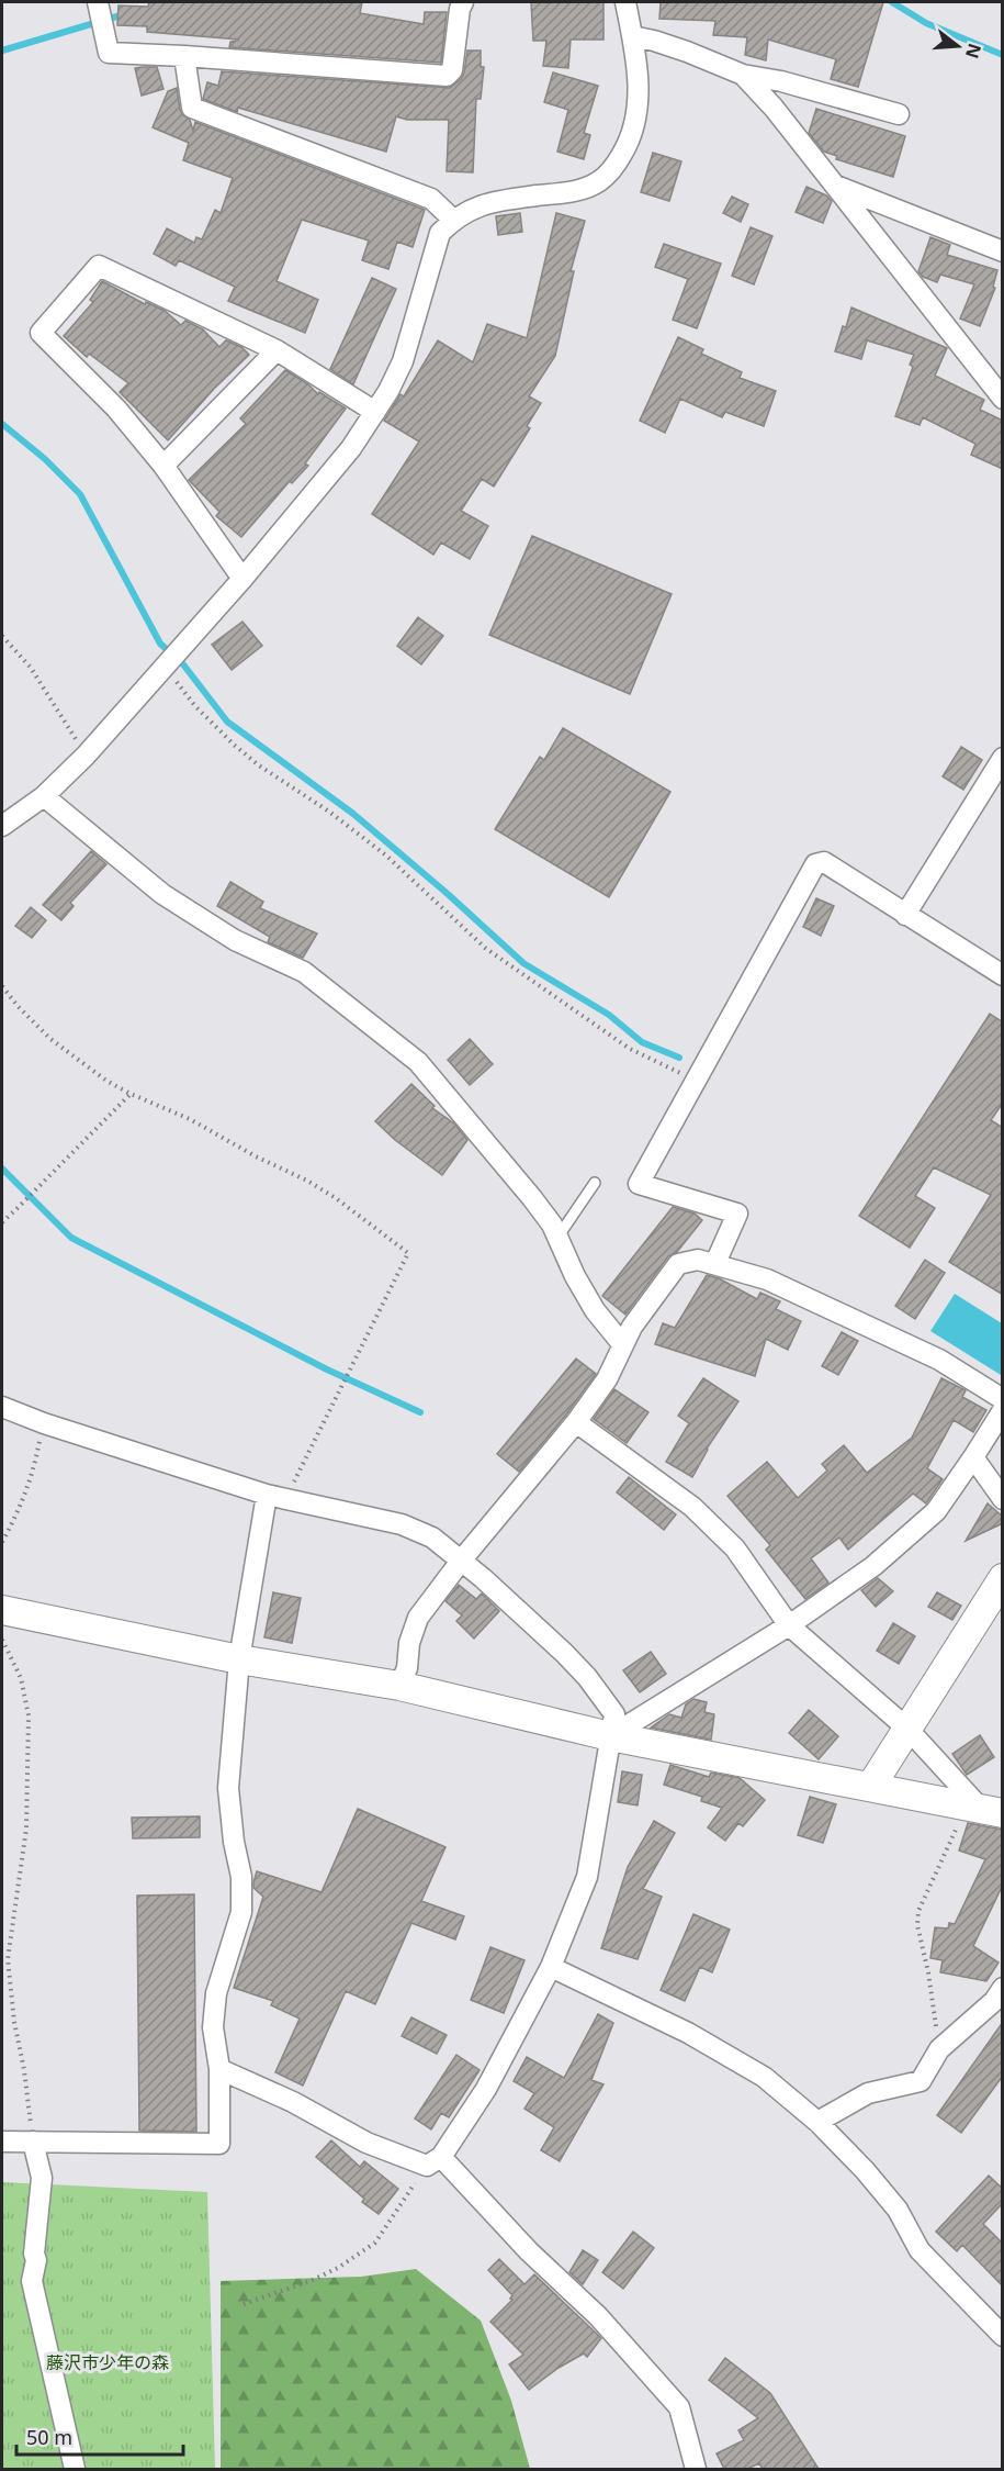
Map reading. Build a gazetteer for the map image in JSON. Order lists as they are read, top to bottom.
{
  "parks": ["藤沢市少年の森"],
  "scale_bar": "50 m",
  "north": "right"
}
